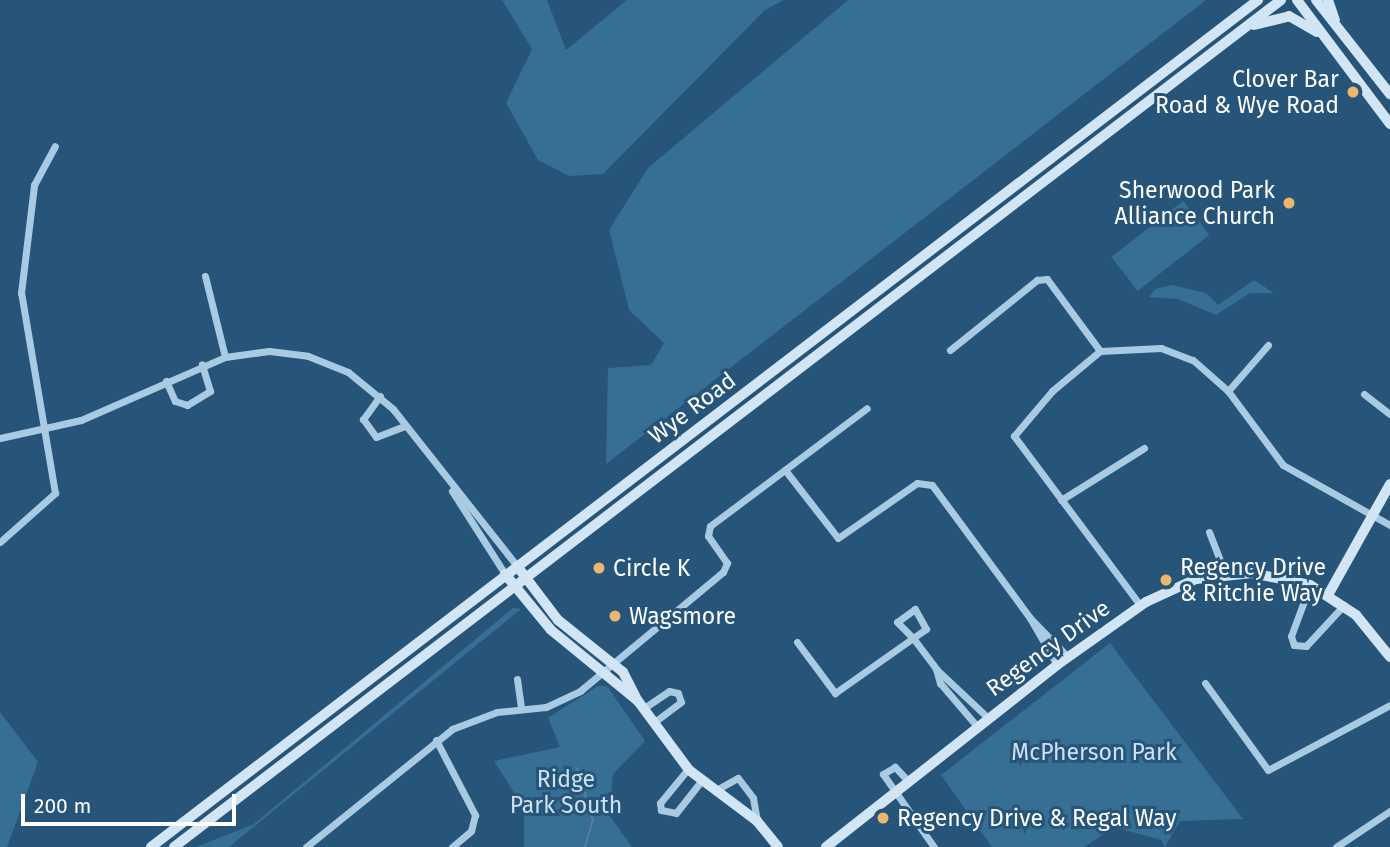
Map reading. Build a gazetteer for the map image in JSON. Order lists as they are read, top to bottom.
{
  "streets": {
    "main road": ["Wye Road", "Regency Drive"]
  },
  "parks": ["McPherson Park", "Ridge Park South"],
  "places": [
    "Clover Bar Road & Wye Road",
    "Sherwood Park Alliance Church",
    "Circle K",
    "Regency Drive & Ritchie Way",
    "Wagsmore",
    "Regency Drive & Regal Way"
  ],
  "scale_bar": "200 m"
}
